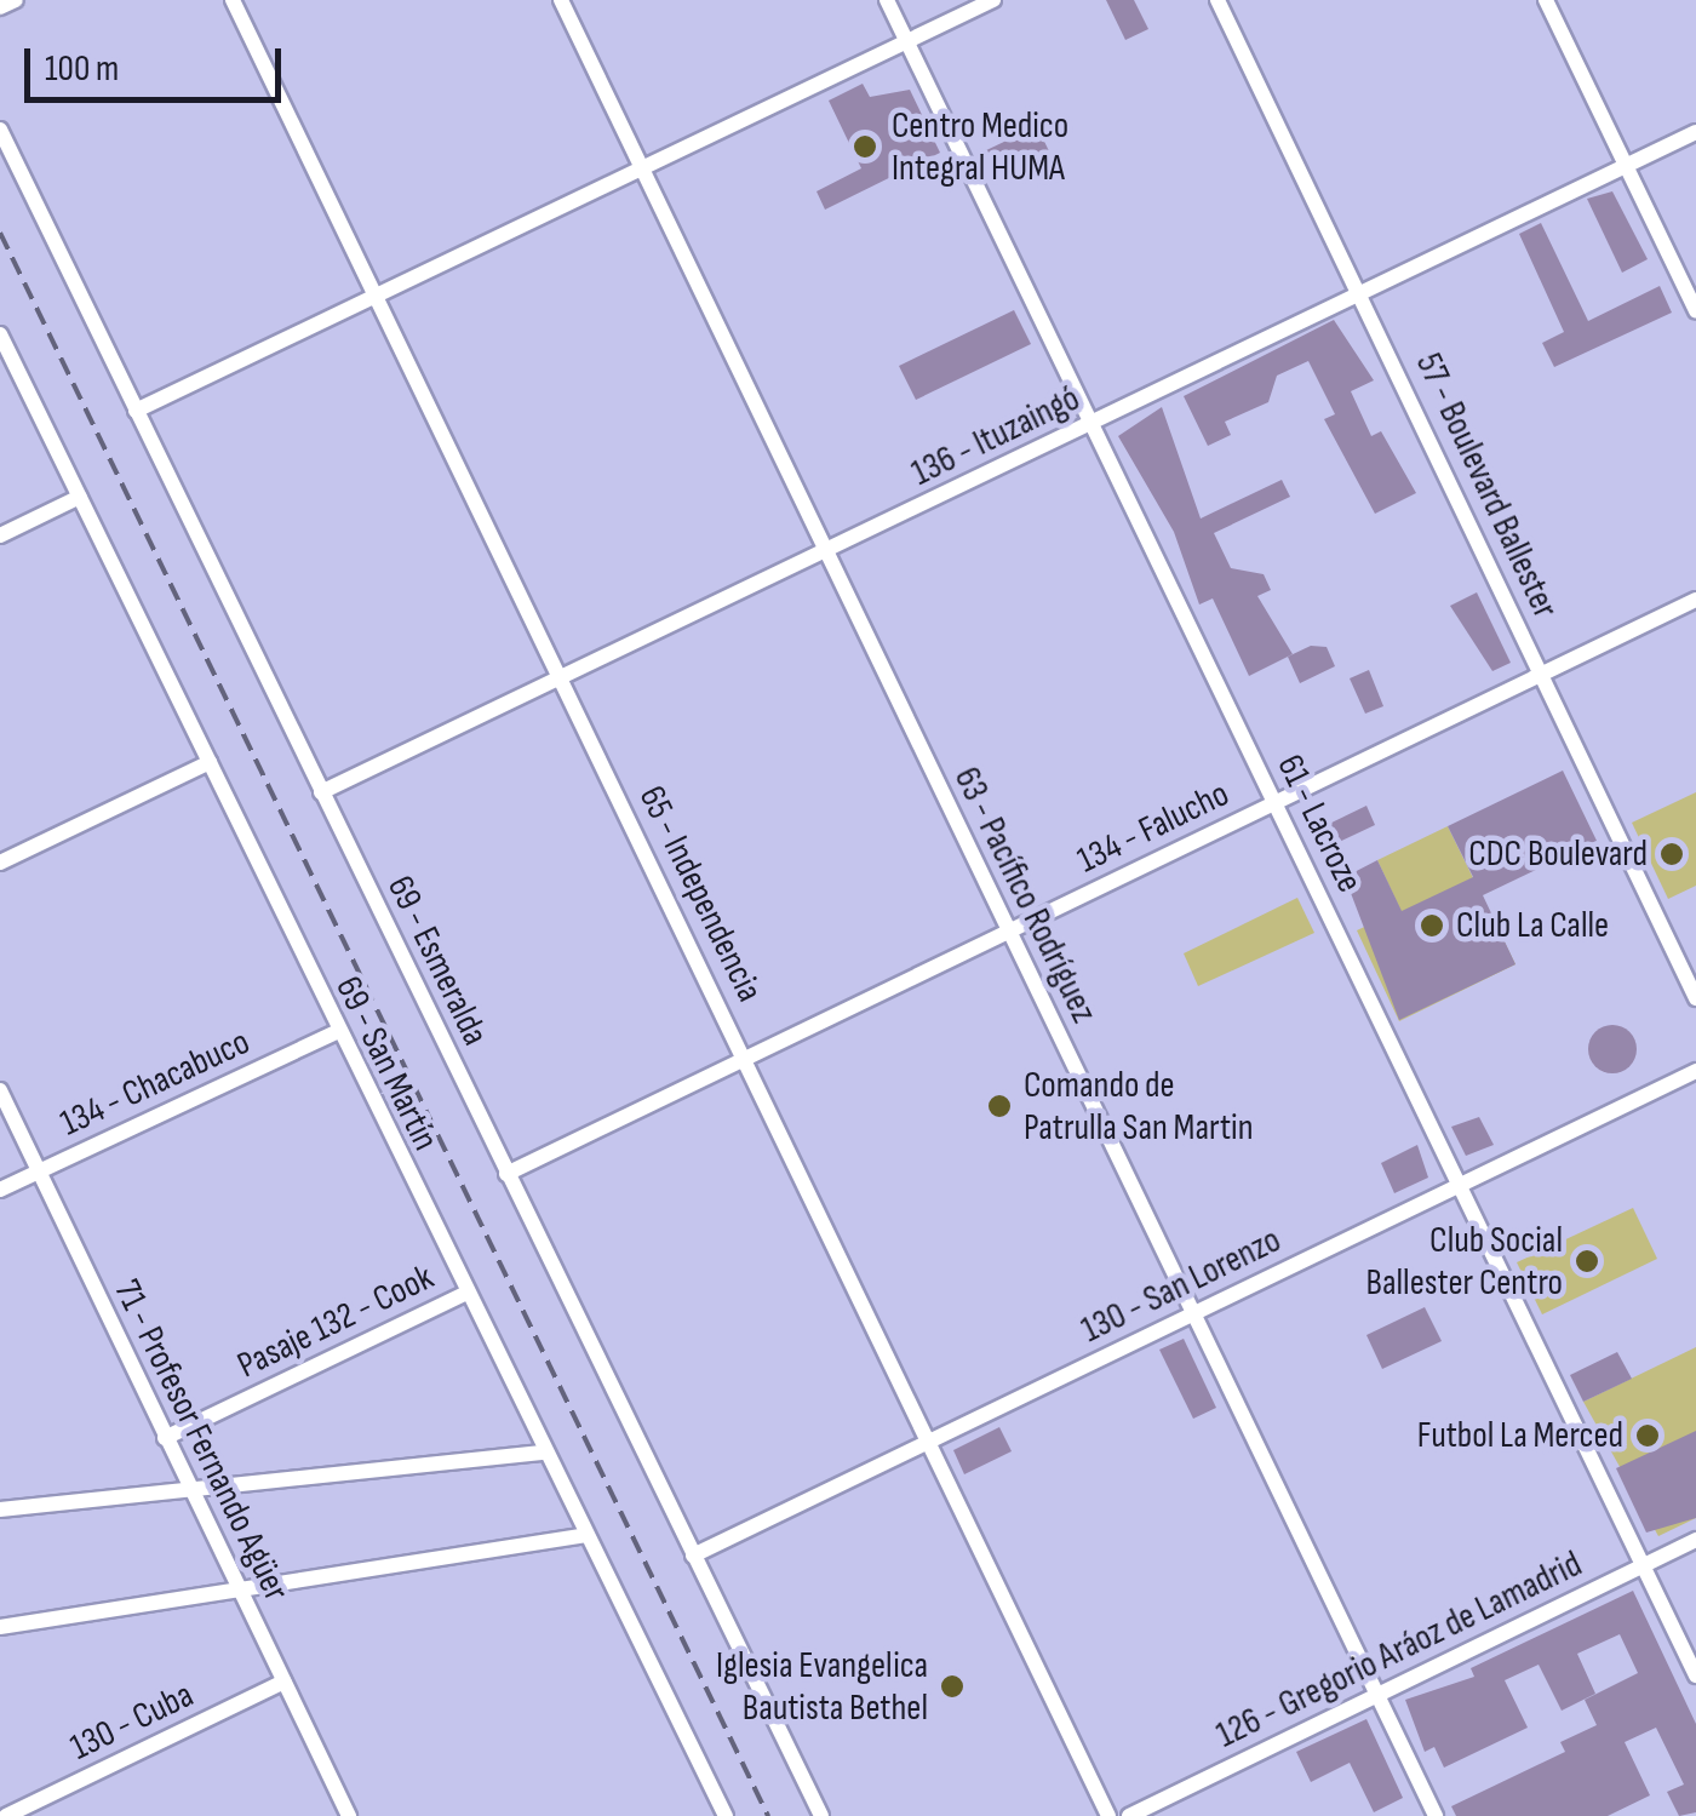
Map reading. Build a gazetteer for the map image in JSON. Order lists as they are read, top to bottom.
{
  "streets": {
    "street": [
      "136 - Ituzaingó",
      "57 - Boulevard Ballester",
      "61 - Lacroze",
      "134 - Falucho",
      "65 - Independencia",
      "63 - Pacífico Rodríguez",
      "69 - Esmeralda",
      "69 - San Martín",
      "134 - Chacabuco",
      "130 - San Lorenzo",
      "Pasaje 132 - Cook",
      "71 - Profesor Fernando Agüer",
      "126 - Gregorio Aráoz de Lamadrid",
      "130 - Cuba"
    ]
  },
  "crossings": [
    ["136 - Ituzaingó", "57 - Boulevard Ballester"],
    ["136 - Ituzaingó", "61 - Lacroze"],
    ["136 - Ituzaingó", "65 - Independencia"],
    ["136 - Ituzaingó", "63 - Pacífico Rodríguez"],
    ["136 - Ituzaingó", "69 - Esmeralda"],
    ["57 - Boulevard Ballester", "134 - Falucho"],
    ["61 - Lacroze", "134 - Falucho"],
    ["61 - Lacroze", "130 - San Lorenzo"],
    ["61 - Lacroze", "126 - Gregorio Aráoz de Lamadrid"],
    ["134 - Falucho", "65 - Independencia"],
    ["134 - Falucho", "63 - Pacífico Rodríguez"],
    ["134 - Falucho", "69 - Esmeralda"],
    ["65 - Independencia", "130 - San Lorenzo"],
    ["63 - Pacífico Rodríguez", "130 - San Lorenzo"],
    ["63 - Pacífico Rodríguez", "126 - Gregorio Aráoz de Lamadrid"],
    ["69 - Esmeralda", "130 - San Lorenzo"],
    ["69 - San Martín", "134 - Chacabuco"],
    ["69 - San Martín", "Pasaje 132 - Cook"],
    ["134 - Chacabuco", "71 - Profesor Fernando Agüer"],
    ["Pasaje 132 - Cook", "71 - Profesor Fernando Agüer"],
    ["71 - Profesor Fernando Agüer", "130 - Cuba"]
  ],
  "places": [
    "Centro Medico Integral HUMA",
    "CDC Boulevard",
    "Club La Calle",
    "Comando de Patrulla San Martin",
    "Club Social Ballester Centro",
    "Futbol La Merced",
    "Iglesia Evangelica Bautista Bethel"
  ],
  "scale_bar": "100 m"
}
